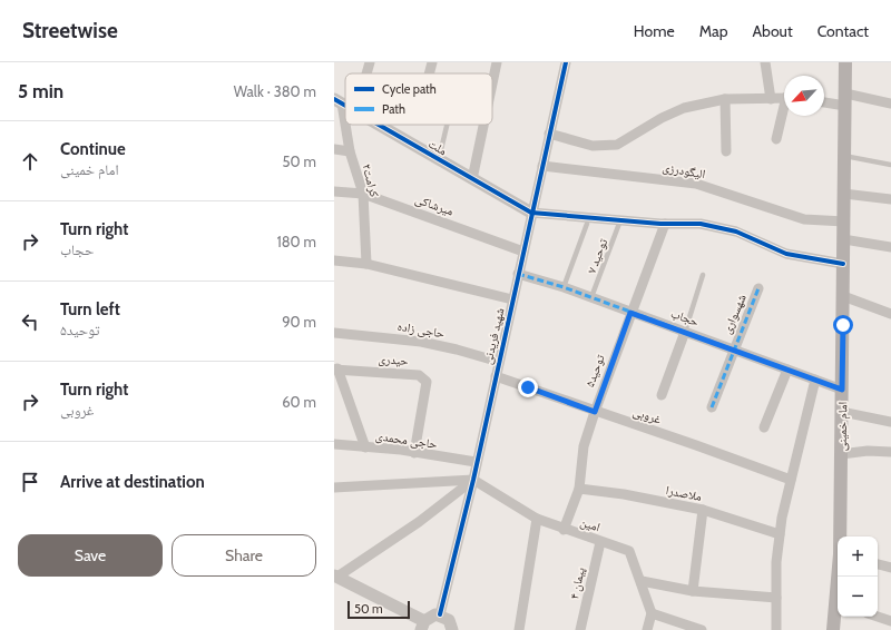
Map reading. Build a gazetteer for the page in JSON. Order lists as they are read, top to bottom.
{
  "streets": {
    "main road": ["امام خمینی"],
    "street": [
      "ملت",
      "الیگودرزی",
      "کرامت۲",
      "میرشاکی",
      "شهسواری",
      "حجاب",
      "حاجی زاده",
      "شهید فریدنی",
      "حیدری",
      "توحید۵",
      "غروبی",
      "حاجی محمدی",
      "ملاصدرا",
      "امین",
      "پیمان ۴"
    ],
    "lane": ["توحید ۷"]
  },
  "crossings": [
    ["ملت", "شهید فریدنی"],
    ["الیگودرزی", "شهید فریدنی"],
    ["الیگودرزی", "امام خمینی"],
    ["کرامت۲", "میرشاکی"],
    ["میرشاکی", "شهید فریدنی"],
    ["توحید ۷", "حجاب"],
    ["شهسواری", "حجاب"],
    ["حجاب", "شهید فریدنی"],
    ["حجاب", "توحید۵"],
    ["حجاب", "امام خمینی"],
    ["حاجی زاده", "شهید فریدنی"],
    ["شهید فریدنی", "غروبی"],
    ["شهید فریدنی", "حاجی محمدی"],
    ["شهید فریدنی", "امین"],
    ["حیدری", "حاجی محمدی"],
    ["توحید۵", "غروبی"],
    ["توحید۵", "ملاصدرا"],
    ["توحید۵", "امین"],
    ["امین", "پیمان ۴"]
  ],
  "legend": ["Cycle path", "Path"],
  "scale_bar": "50 m",
  "north": "bottom left",
  "page": {
    "header": "Streetwise",
    "nav": [
      "Home",
      "Map",
      "About",
      "Contact"
    ],
    "heading": ["5 min", "Walk · 380 m"],
    "list": [
      ["Continue", "امام خمینی", "50 m"],
      ["Turn right", "حجاب", "180 m"],
      ["Turn left", "توحید۵", "90 m"],
      ["Turn right", "غروبی", "60 m"],
      "Arrive at destination"
    ],
    "buttons": ["Save", "Share"],
    "map_buttons": ["+", "−"],
    "scale": "50 m"
  }
}
